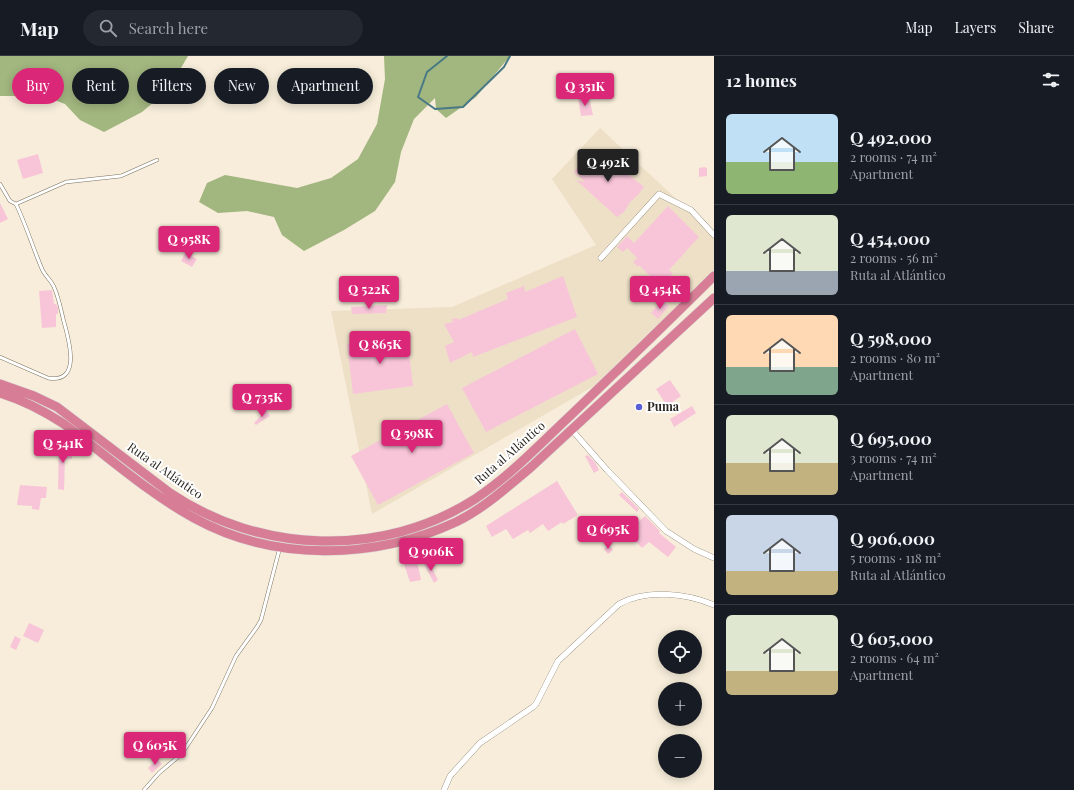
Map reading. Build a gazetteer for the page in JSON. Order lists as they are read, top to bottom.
{
  "streets": {
    "highway": ["Ruta al Atlántico"]
  },
  "places": ["Puma"],
  "page": {
    "header": "Map",
    "search": "Search here",
    "nav": ["Map", "Layers", "Share"],
    "heading": "12 homes",
    "chip": [
      "Buy",
      "Rent",
      "Filters",
      "New",
      "Apartment"
    ],
    "price": [
      "Q 351K",
      "Q 492K",
      "Q 958K",
      "Q 522K",
      "Q 454K",
      "Q 865K",
      "Q 735K",
      "Q 598K",
      "Q 541K",
      "Q 695K",
      "Q 906K",
      "Q 605K"
    ],
    "list": [
      {
        "name": "Q 492,000",
        "note": "2 rooms · 74 m² · Apartment"
      },
      {
        "name": "Q 454,000",
        "note": "2 rooms · 56 m² · Ruta al Atlántico"
      },
      {
        "name": "Q 598,000",
        "note": "2 rooms · 80 m² · Apartment"
      },
      {
        "name": "Q 695,000",
        "note": "3 rooms · 74 m² · Apartment"
      },
      {
        "name": "Q 906,000",
        "note": "5 rooms · 118 m² · Ruta al Atlántico"
      },
      {
        "name": "Q 605,000",
        "note": "2 rooms · 64 m² · Apartment"
      }
    ],
    "map_buttons": ["+", "−"]
  }
}
